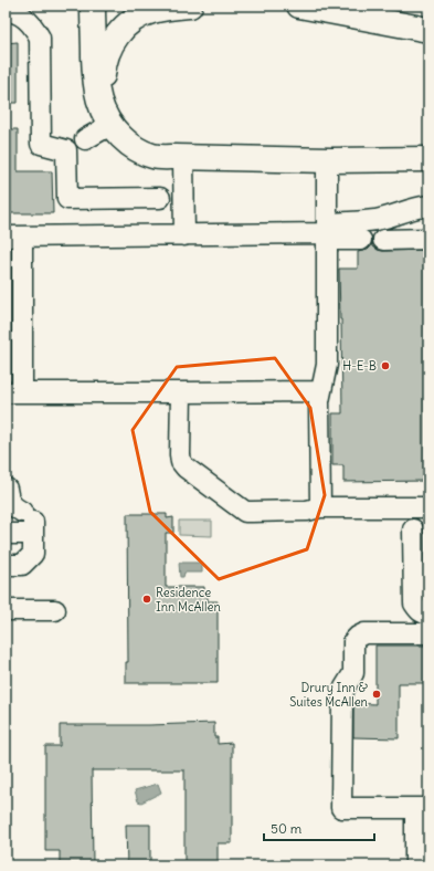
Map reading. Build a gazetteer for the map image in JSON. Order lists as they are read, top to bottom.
{
  "places": ["H-E-B", "Residence Inn McAllen", "Drury Inn & Suites McAllen"],
  "scale_bar": "50 m"
}
